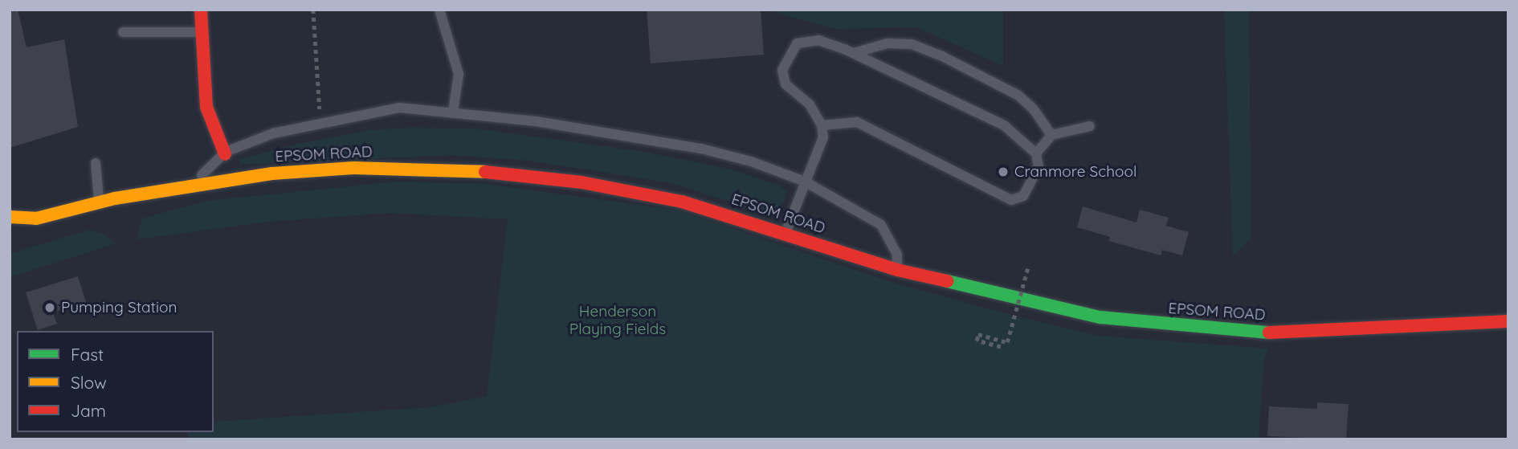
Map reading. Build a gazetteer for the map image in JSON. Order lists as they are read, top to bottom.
{
  "streets": {
    "main road": ["EPSOM ROAD"]
  },
  "parks": ["Henderson Playing Fields"],
  "places": ["Cranmore School", "Pumping Station"],
  "legend": ["Fast", "Slow", "Jam"]
}
